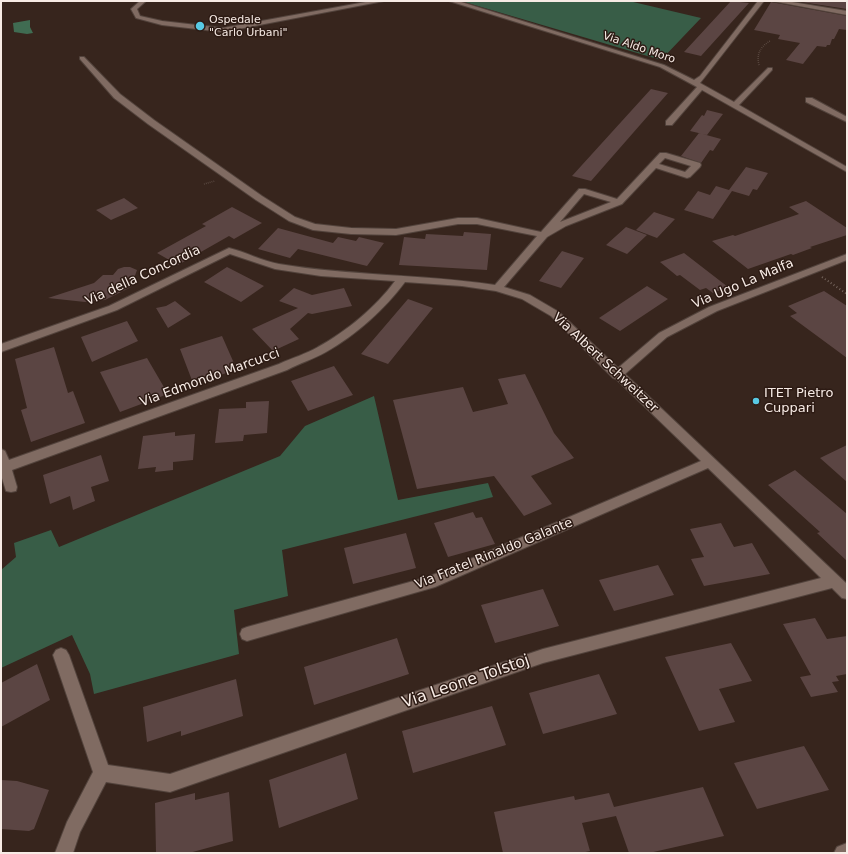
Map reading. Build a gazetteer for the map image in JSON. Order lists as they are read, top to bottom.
{
  "streets": {
    "street": [
      "Via Aldo Moro",
      "Via della Concordia",
      "Via Ugo La Malfa",
      "Via Albert Schweitzer",
      "Via Edmondo Marcucci",
      "Via Fratel Rinaldo Galante",
      "Via Leone Tolstoj"
    ]
  },
  "crossings": [
    ["Via della Concordia", "Via Albert Schweitzer"],
    ["Via Ugo La Malfa", "Via Albert Schweitzer"],
    ["Via Albert Schweitzer", "Via Edmondo Marcucci"],
    ["Via Albert Schweitzer", "Via Fratel Rinaldo Galante"],
    ["Via Albert Schweitzer", "Via Leone Tolstoj"]
  ],
  "places": ["Ospedale \"Carlo Urbani\"", "ITET Pietro Cuppari"]
}
